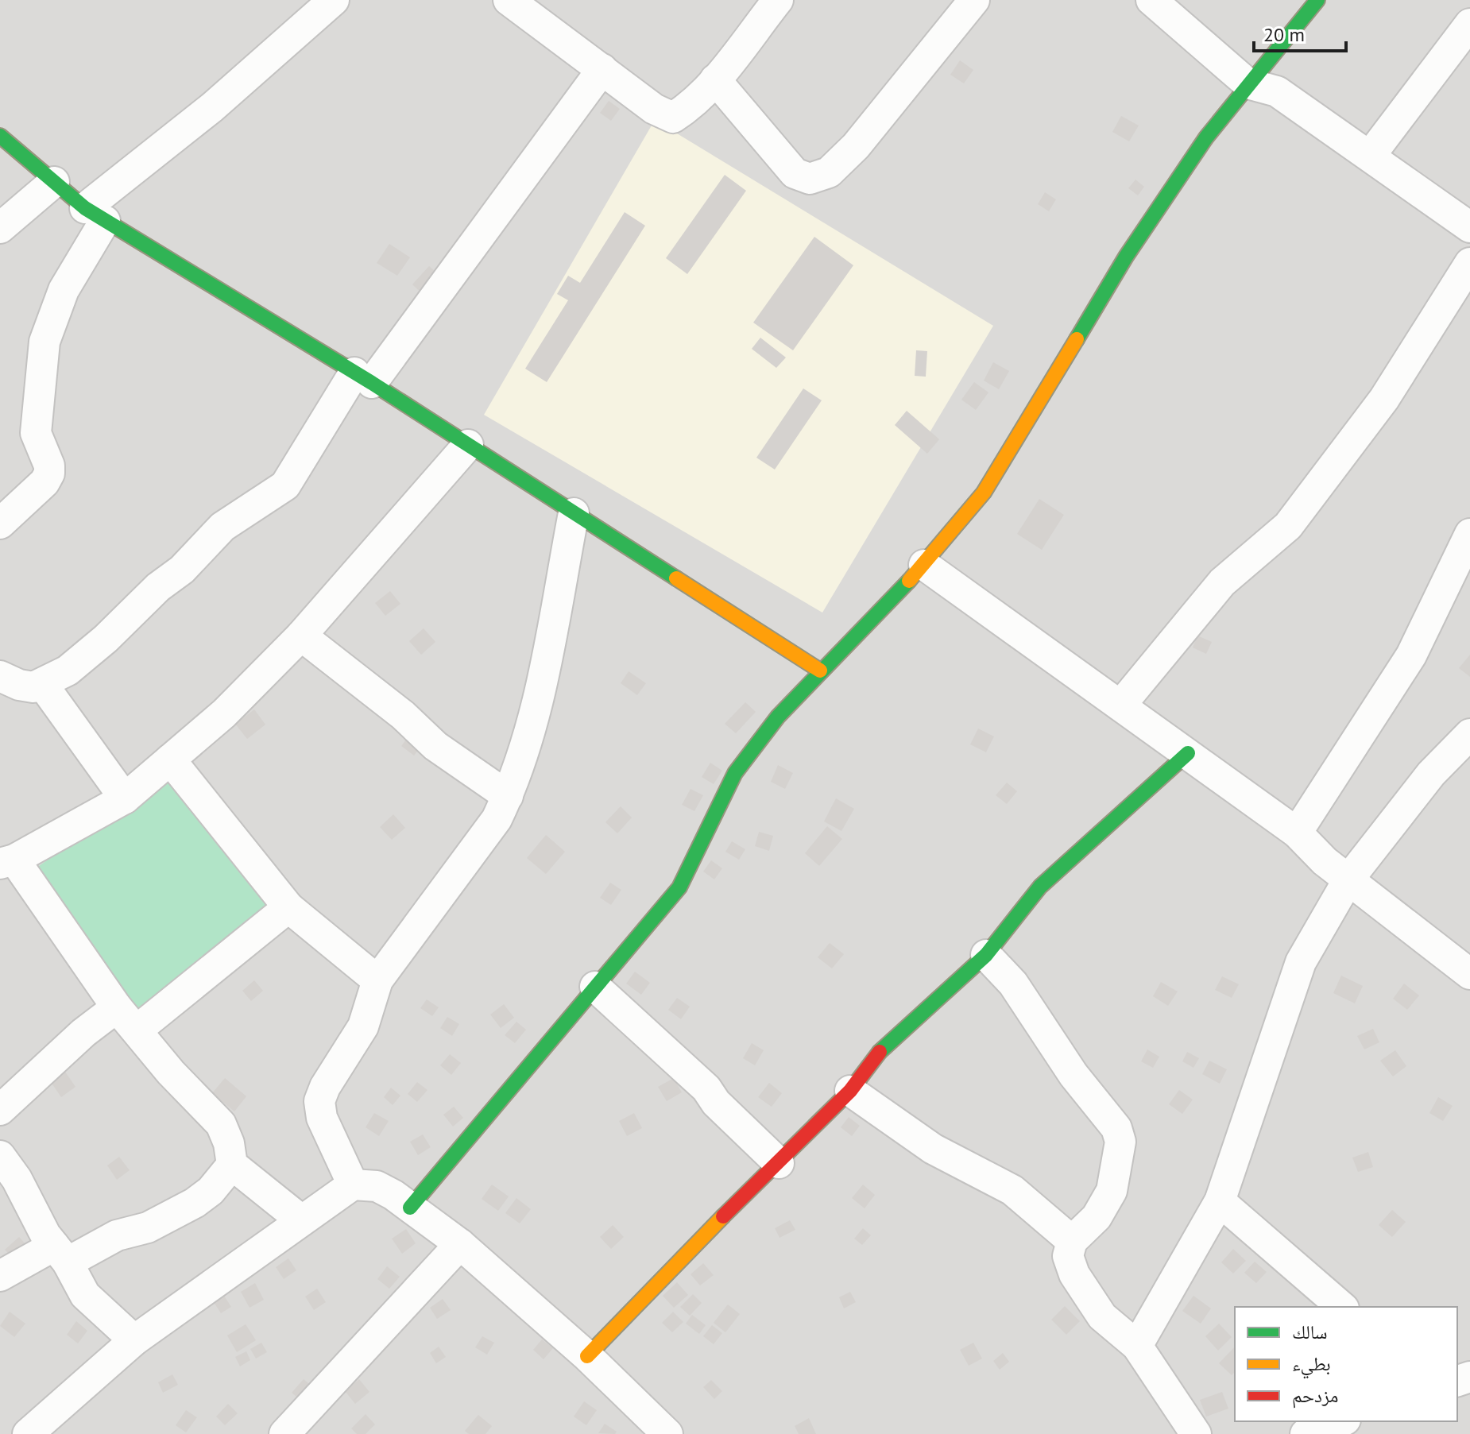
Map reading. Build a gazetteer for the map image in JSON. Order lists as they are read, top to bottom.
{
  "legend": ["سالك", "بطيء", "مزدحم"],
  "scale_bar": "20 m"
}
